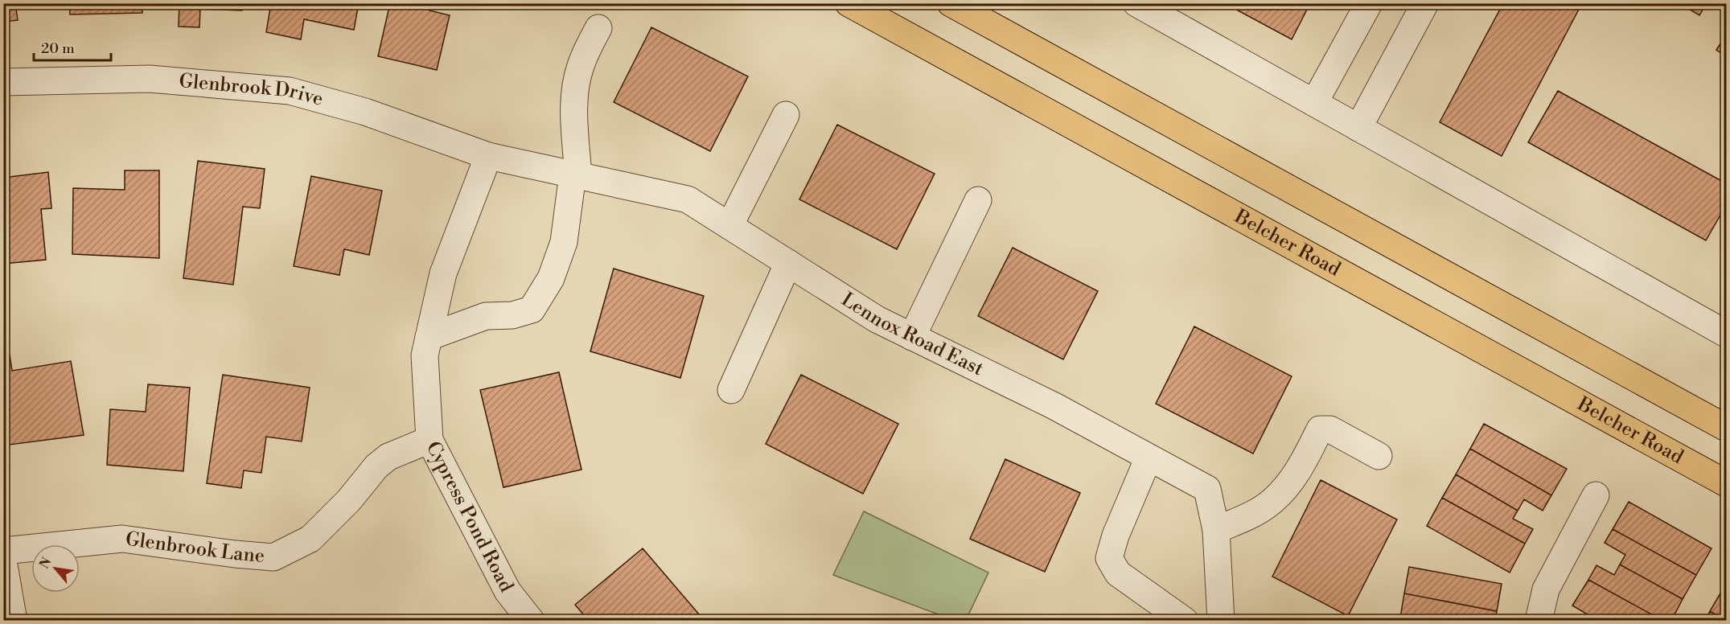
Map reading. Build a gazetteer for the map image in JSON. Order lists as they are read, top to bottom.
{
  "streets": {
    "main road": ["Belcher Road"],
    "street": [
      "Glenbrook Drive",
      "Lennox Road East",
      "Cypress Pond Road",
      "Glenbrook Lane"
    ]
  },
  "crossings": [
    ["Glenbrook Drive", "Lennox Road East"],
    ["Glenbrook Drive", "Cypress Pond Road"],
    ["Lennox Road East", "Cypress Pond Road"],
    ["Cypress Pond Road", "Glenbrook Lane"]
  ],
  "scale_bar": "20 m",
  "north": "top left"
}
